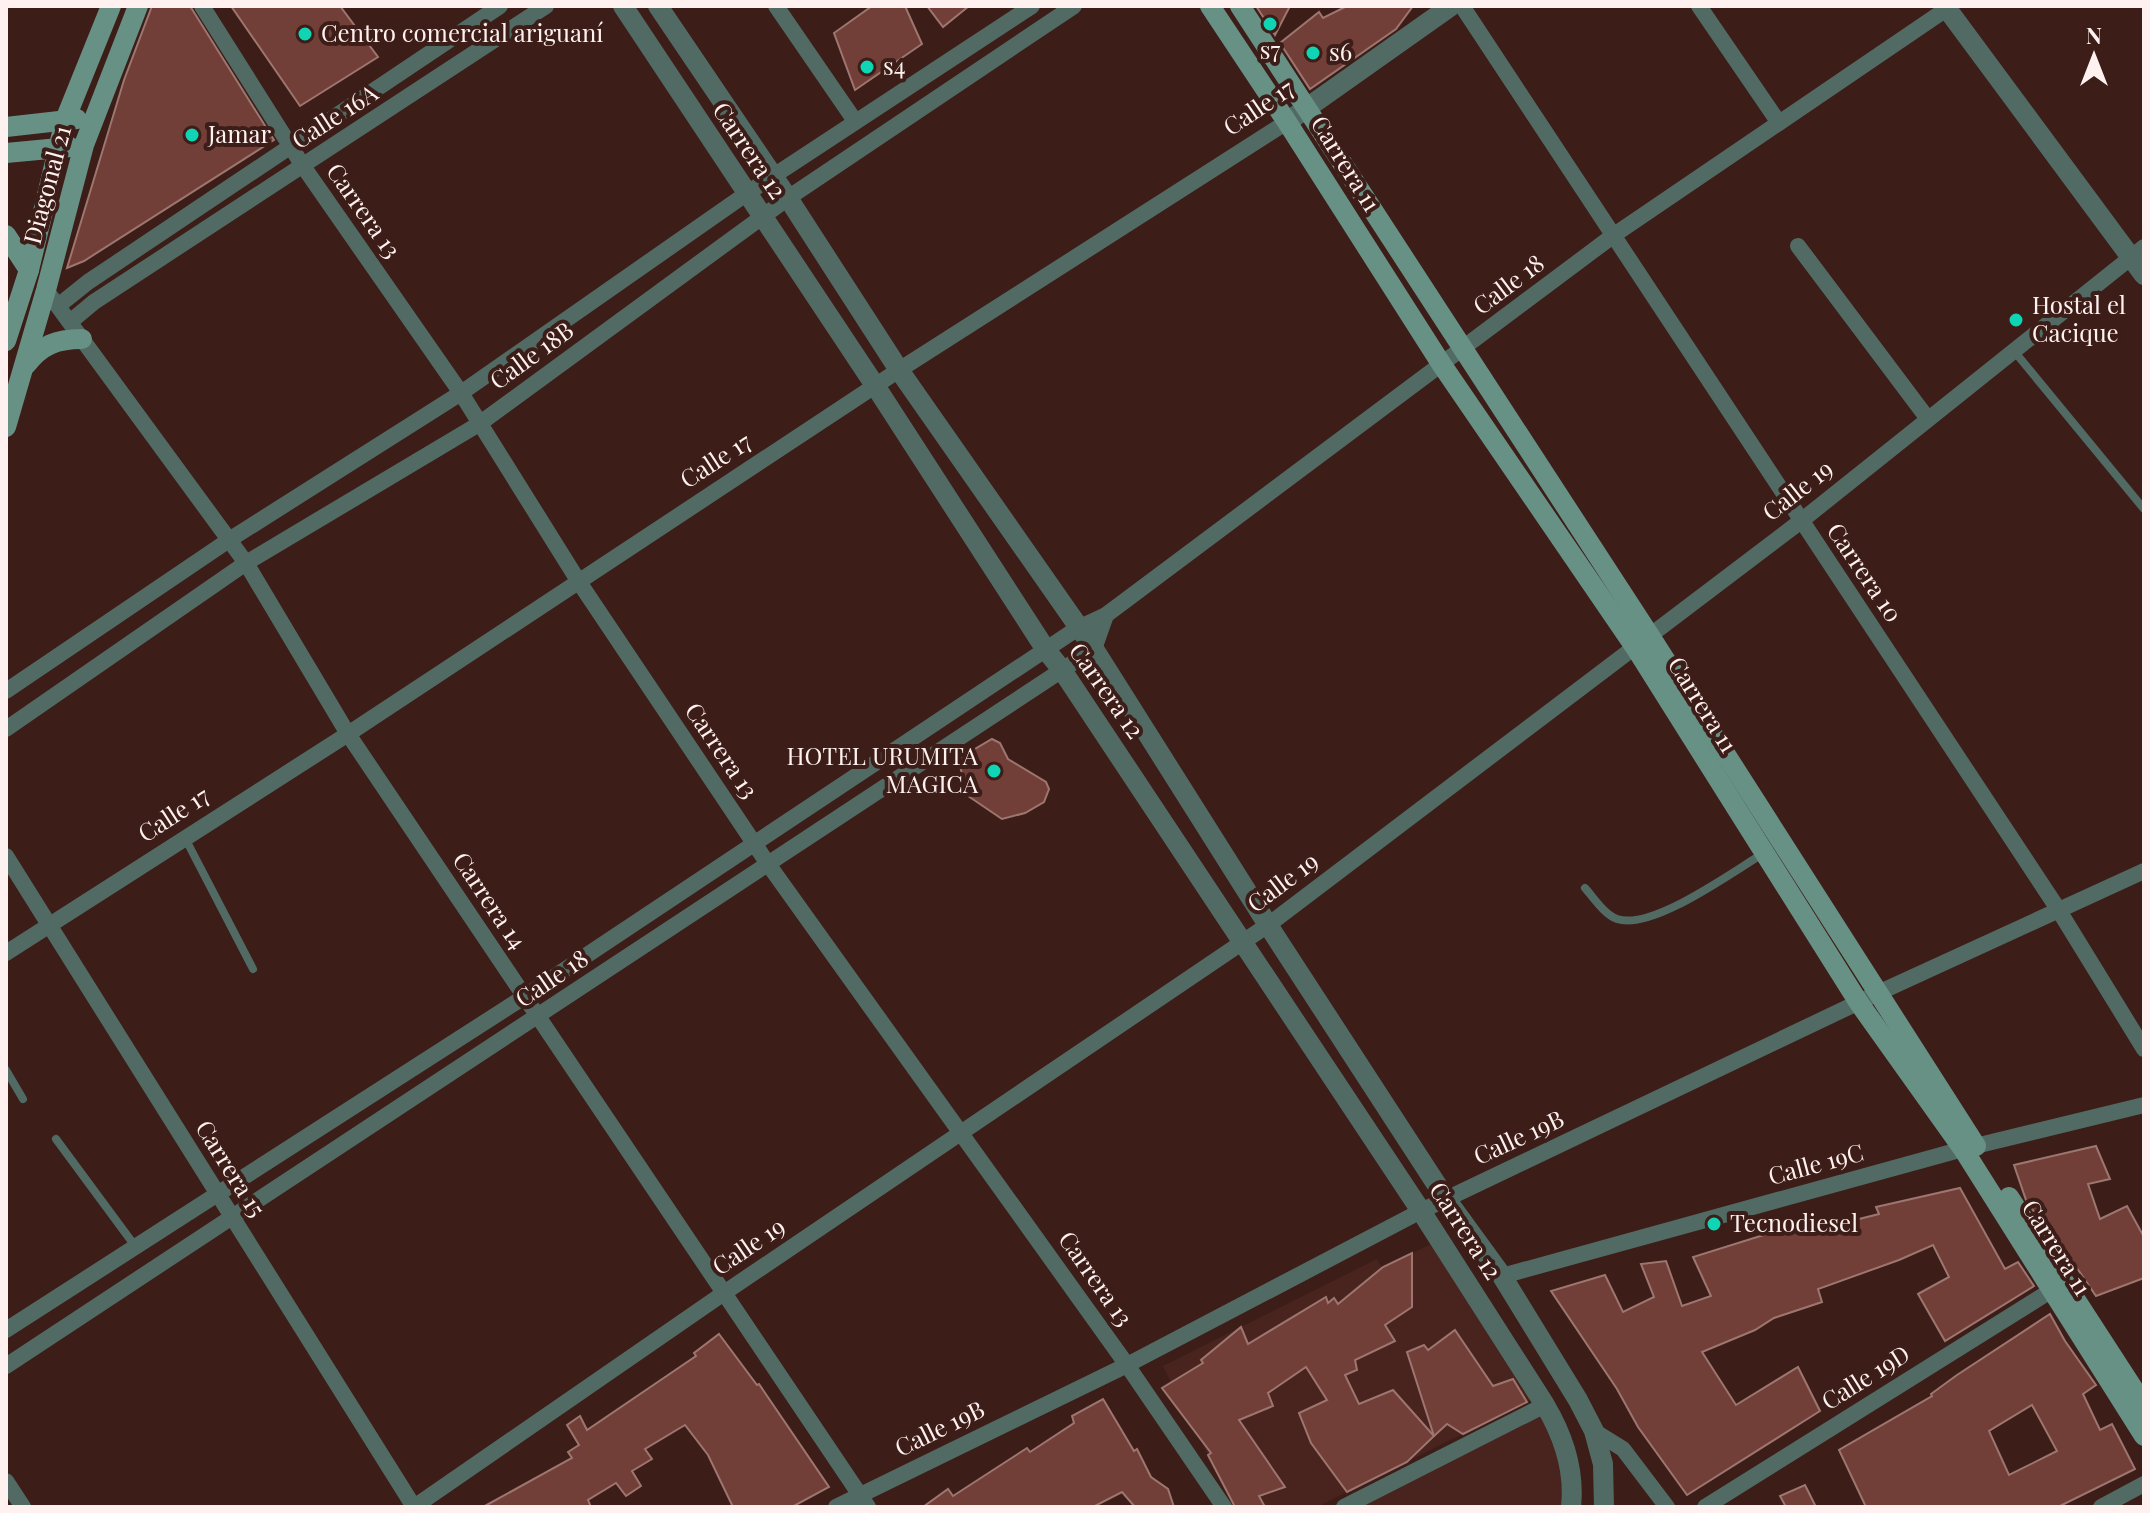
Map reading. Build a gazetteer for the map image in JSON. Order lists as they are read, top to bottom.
{
  "streets": {
    "main road": ["Carrera 11", "Diagonal 21"],
    "street": [
      "Calle 17",
      "Calle 16A",
      "Carrera 12",
      "Carrera 13",
      "Calle 18",
      "Calle 18B",
      "Calle 19",
      "Carrera 10",
      "Carrera 14",
      "Calle 19B",
      "Calle 19C",
      "Carrera 15",
      "Calle 19D"
    ]
  },
  "crossings": [
    ["Calle 17", "Carrera 12"],
    ["Calle 17", "Carrera 11"],
    ["Calle 17", "Carrera 13"],
    ["Calle 17", "Carrera 14"],
    ["Calle 17", "Carrera 15"],
    ["Calle 16A", "Diagonal 21"],
    ["Calle 16A", "Carrera 13"],
    ["Calle 16A", "Carrera 14"],
    ["Carrera 12", "Calle 18"],
    ["Carrera 12", "Calle 18B"],
    ["Carrera 12", "Calle 19"],
    ["Carrera 12", "Calle 19B"],
    ["Carrera 12", "Calle 19C"],
    ["Carrera 11", "Calle 18"],
    ["Carrera 11", "Calle 19"],
    ["Carrera 11", "Calle 19B"],
    ["Carrera 11", "Calle 19C"],
    ["Carrera 11", "Calle 19D"],
    ["Diagonal 21", "Carrera 14"],
    ["Carrera 13", "Calle 18"],
    ["Carrera 13", "Calle 18B"],
    ["Carrera 13", "Calle 19"],
    ["Carrera 13", "Calle 19B"],
    ["Calle 18", "Carrera 10"],
    ["Calle 18", "Carrera 14"],
    ["Calle 18", "Carrera 15"],
    ["Calle 18B", "Carrera 14"],
    ["Calle 19", "Carrera 10"],
    ["Calle 19", "Carrera 14"],
    ["Calle 19", "Carrera 15"],
    ["Carrera 10", "Calle 19B"],
    ["Carrera 14", "Calle 19B"]
  ],
  "places": [
    "s7",
    "Centro comercial ariguaní",
    "s6",
    "s4",
    "Jamar",
    "Hostal el Cacique",
    "HOTEL URUMITA MAGICA",
    "Tecnodiesel"
  ],
  "north": "top"
}
